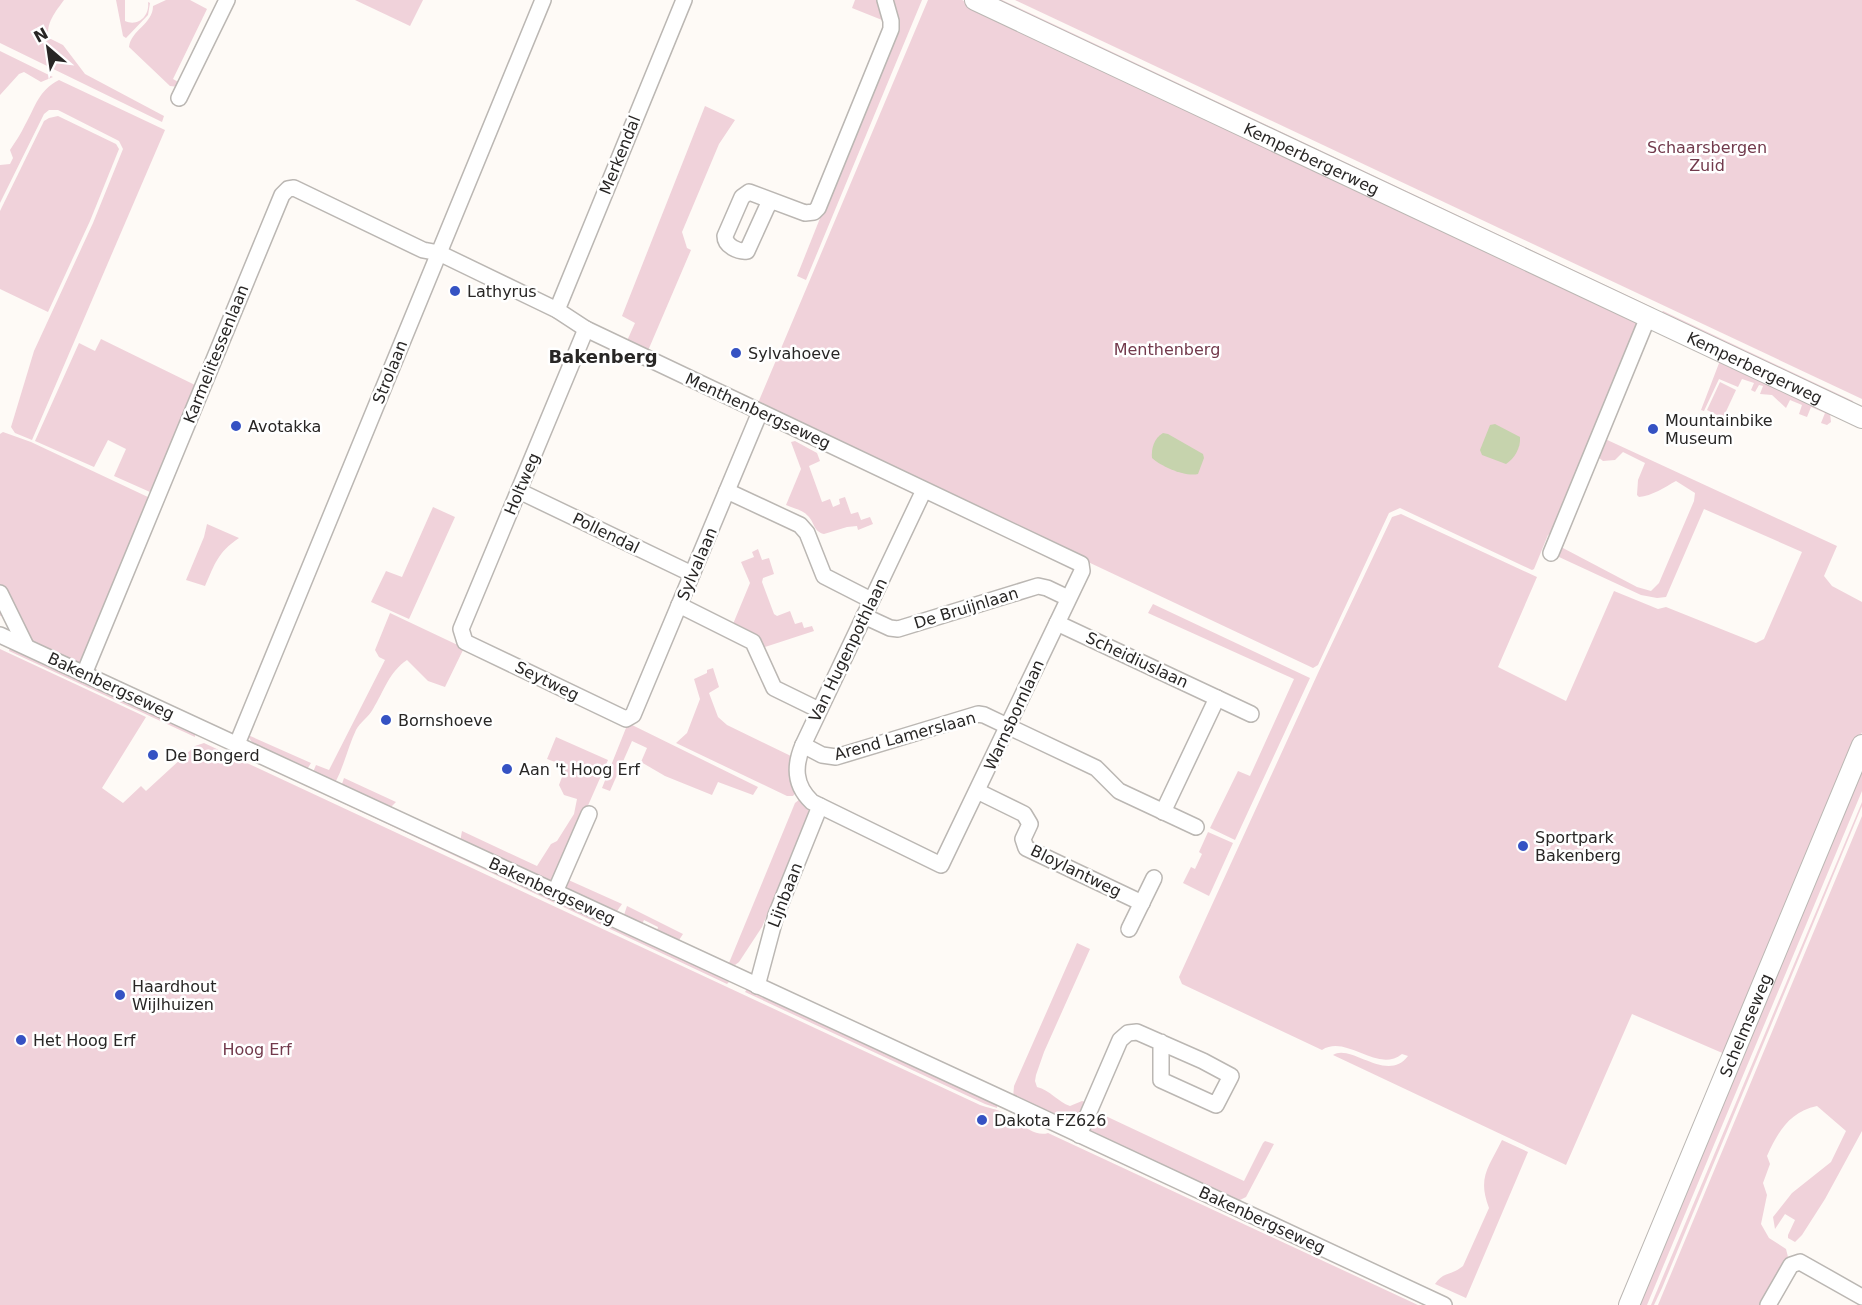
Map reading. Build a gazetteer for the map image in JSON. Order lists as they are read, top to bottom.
{
  "streets": {
    "main road": ["Kemperbergerweg", "Schelmseweg"],
    "street": [
      "Merkendal",
      "Karmelitessenlaan",
      "Strolaan",
      "Menthenbergseweg",
      "Holtweg",
      "Pollendal",
      "Sylvalaan",
      "De Bruijnlaan",
      "Van Hugenpothlaan",
      "Scheidiuslaan",
      "Seytweg",
      "Bakenbergseweg",
      "Warnsbornlaan",
      "Arend Lamerslaan",
      "Bloylantweg",
      "Lijnbaan"
    ]
  },
  "crossings": [
    ["Merkendal", "Menthenbergseweg"],
    ["Karmelitessenlaan", "Strolaan"],
    ["Karmelitessenlaan", "Menthenbergseweg"],
    ["Karmelitessenlaan", "Bakenbergseweg"],
    ["Strolaan", "Menthenbergseweg"],
    ["Strolaan", "Bakenbergseweg"],
    ["Menthenbergseweg", "Holtweg"],
    ["Menthenbergseweg", "Sylvalaan"],
    ["Menthenbergseweg", "Van Hugenpothlaan"],
    ["Menthenbergseweg", "Warnsbornlaan"],
    ["Holtweg", "Pollendal"],
    ["Holtweg", "Seytweg"],
    ["Pollendal", "Sylvalaan"],
    ["Sylvalaan", "Seytweg"],
    ["De Bruijnlaan", "Van Hugenpothlaan"],
    ["De Bruijnlaan", "Warnsbornlaan"],
    ["Van Hugenpothlaan", "Warnsbornlaan"],
    ["Van Hugenpothlaan", "Arend Lamerslaan"],
    ["Van Hugenpothlaan", "Lijnbaan"],
    ["Scheidiuslaan", "Warnsbornlaan"],
    ["Bakenbergseweg", "Lijnbaan"],
    ["Warnsbornlaan", "Arend Lamerslaan"],
    ["Warnsbornlaan", "Bloylantweg"],
    ["Warnsbornlaan", "Lijnbaan"]
  ],
  "districts": ["Bakenberg"],
  "parks": ["Schaarsbergen Zuid", "Menthenberg", "Hoog Erf"],
  "places": [
    "Lathyrus",
    "Sylvahoeve",
    "Avotakka",
    "Mountainbike Museum",
    "Bornshoeve",
    "De Bongerd",
    "Aan 't Hoog Erf",
    "Sportpark Bakenberg",
    "Haardhout Wijlhuizen",
    "Het Hoog Erf",
    "Dakota FZ626"
  ],
  "north": "top left"
}
